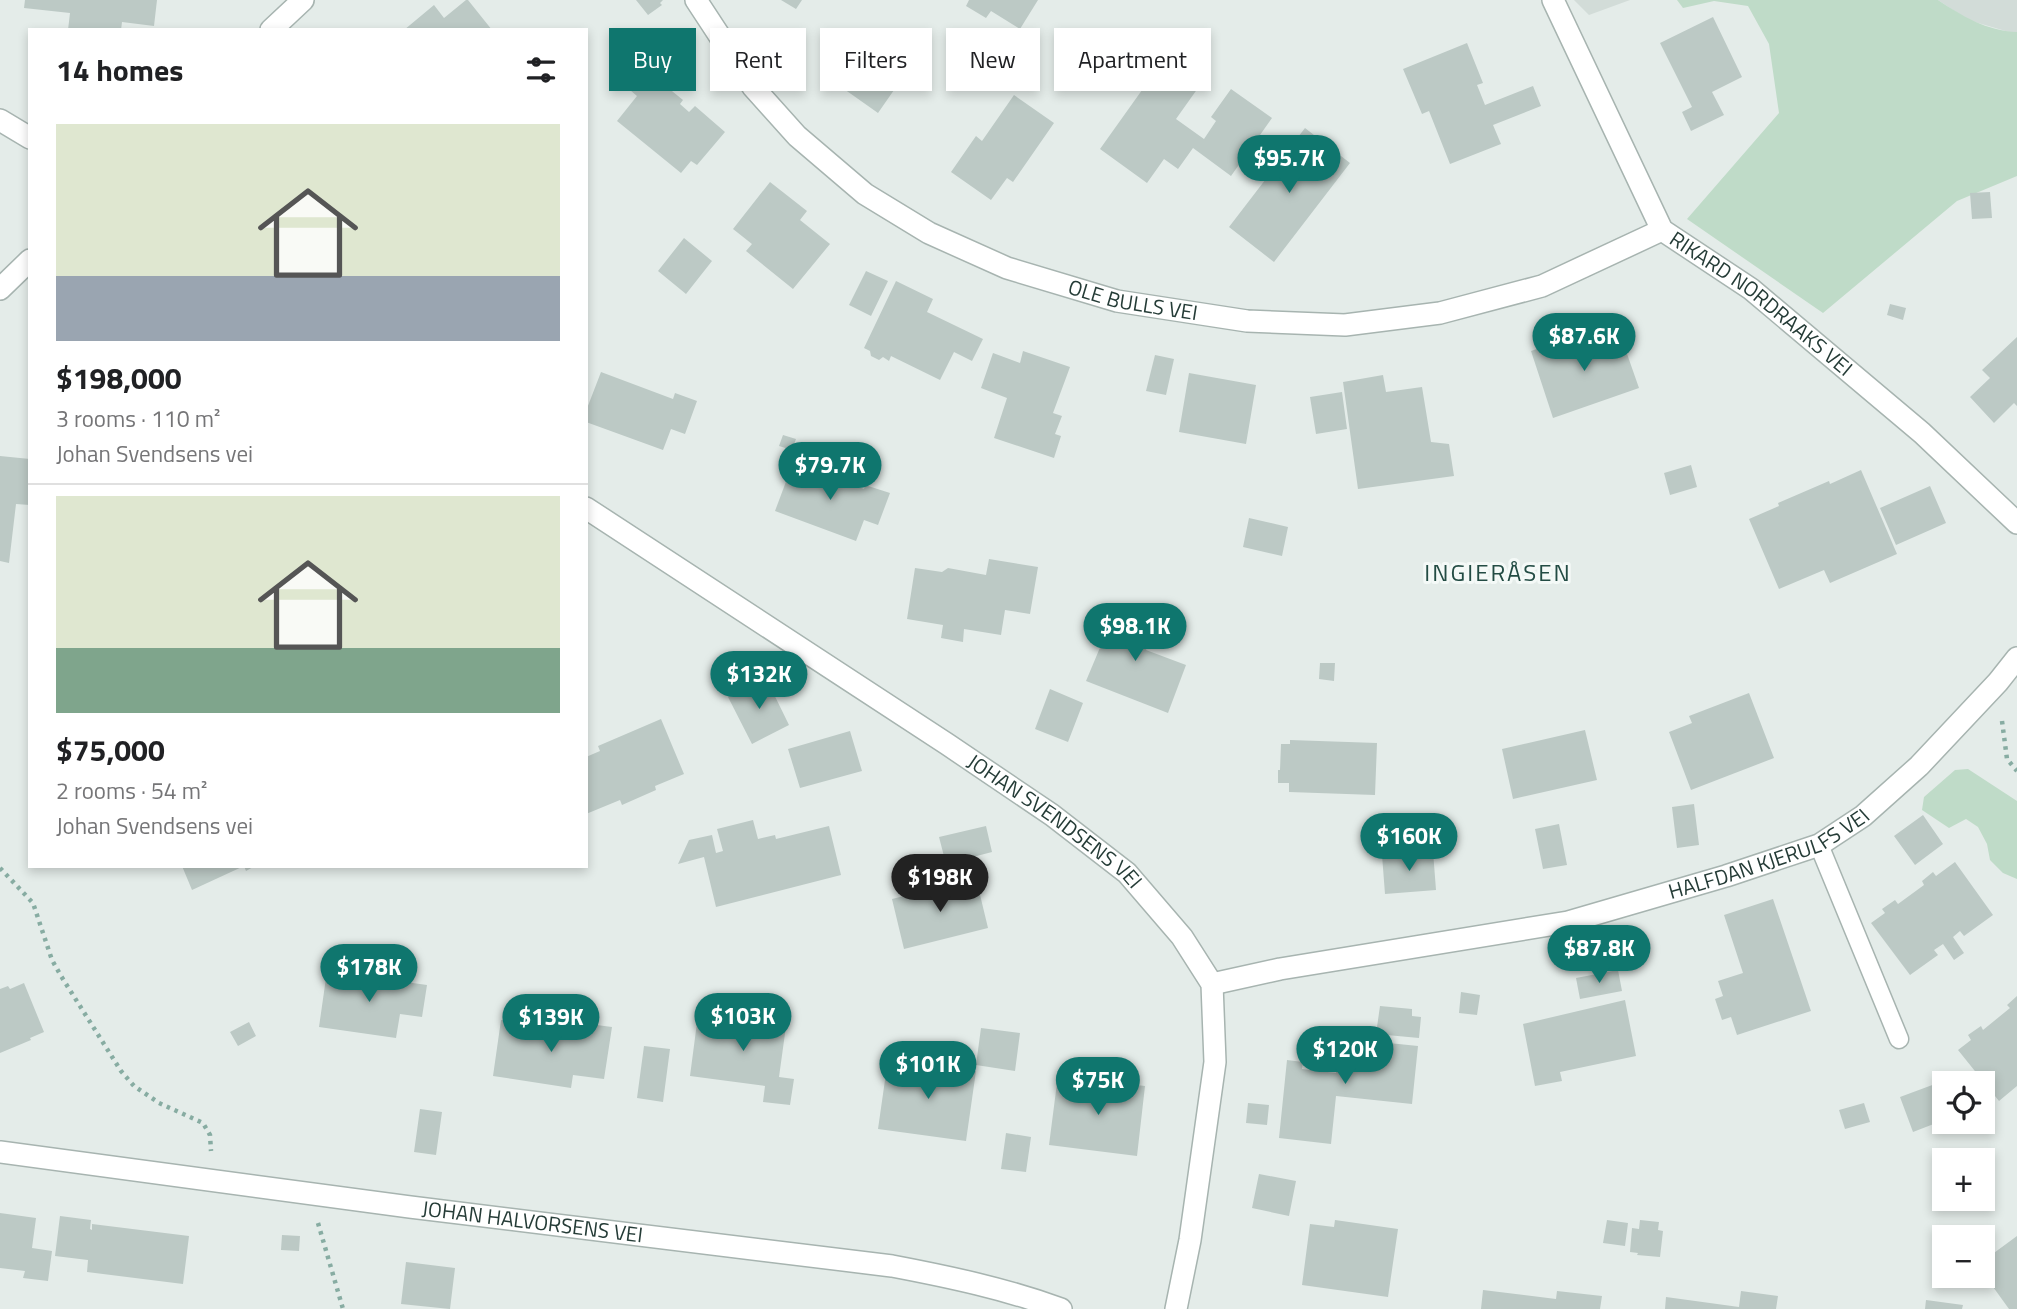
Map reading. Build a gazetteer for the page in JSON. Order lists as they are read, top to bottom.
{
  "streets": {
    "street": [
      "OLE BULLS VEI",
      "RIKARD NORDRAAKS VEI",
      "JOHAN SVENDSENS VEI",
      "HALFDAN KJERULFS VEI",
      "JOHAN HALVORSENS VEI"
    ]
  },
  "crossings": [
    ["OLE BULLS VEI", "RIKARD NORDRAAKS VEI"],
    ["JOHAN SVENDSENS VEI", "HALFDAN KJERULFS VEI"]
  ],
  "districts": ["INGIERÅSEN"],
  "page": {
    "chip": [
      "Buy",
      "Rent",
      "Filters",
      "New",
      "Apartment"
    ],
    "heading": "14 homes",
    "list": [
      {
        "name": "$198,000",
        "note": "3 rooms · 110 m² · Johan Svendsens vei"
      },
      {
        "name": "$75,000",
        "note": "2 rooms · 54 m² · Johan Svendsens vei"
      }
    ],
    "price": [
      "$95.7K",
      "$87.6K",
      "$79.7K",
      "$98.1K",
      "$132K",
      "$160K",
      "$198K",
      "$87.8K",
      "$178K",
      "$103K",
      "$139K",
      "$120K",
      "$101K",
      "$75K"
    ],
    "map_buttons": ["+", "−"]
  }
}
